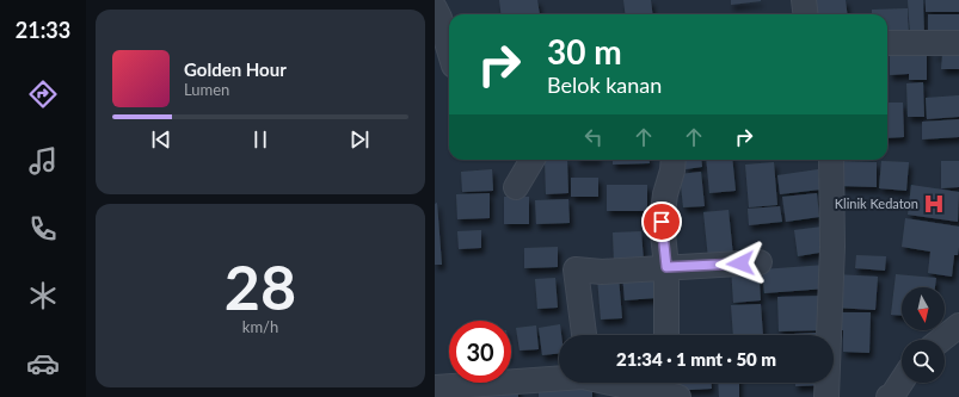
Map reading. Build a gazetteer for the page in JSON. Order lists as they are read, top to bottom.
{
  "places": {
    "hospital": ["Klinik Kedaton"]
  },
  "north": "bottom",
  "page": {
    "tabs": "21:33",
    "turn": ["30 m", "Belok kanan"],
    "song": ["Golden Hour", "Lumen"],
    "tile": ["28", "km/h"],
    "limit": "30",
    "trip": "21:34 · 1 mnt · 50 m"
  }
}
